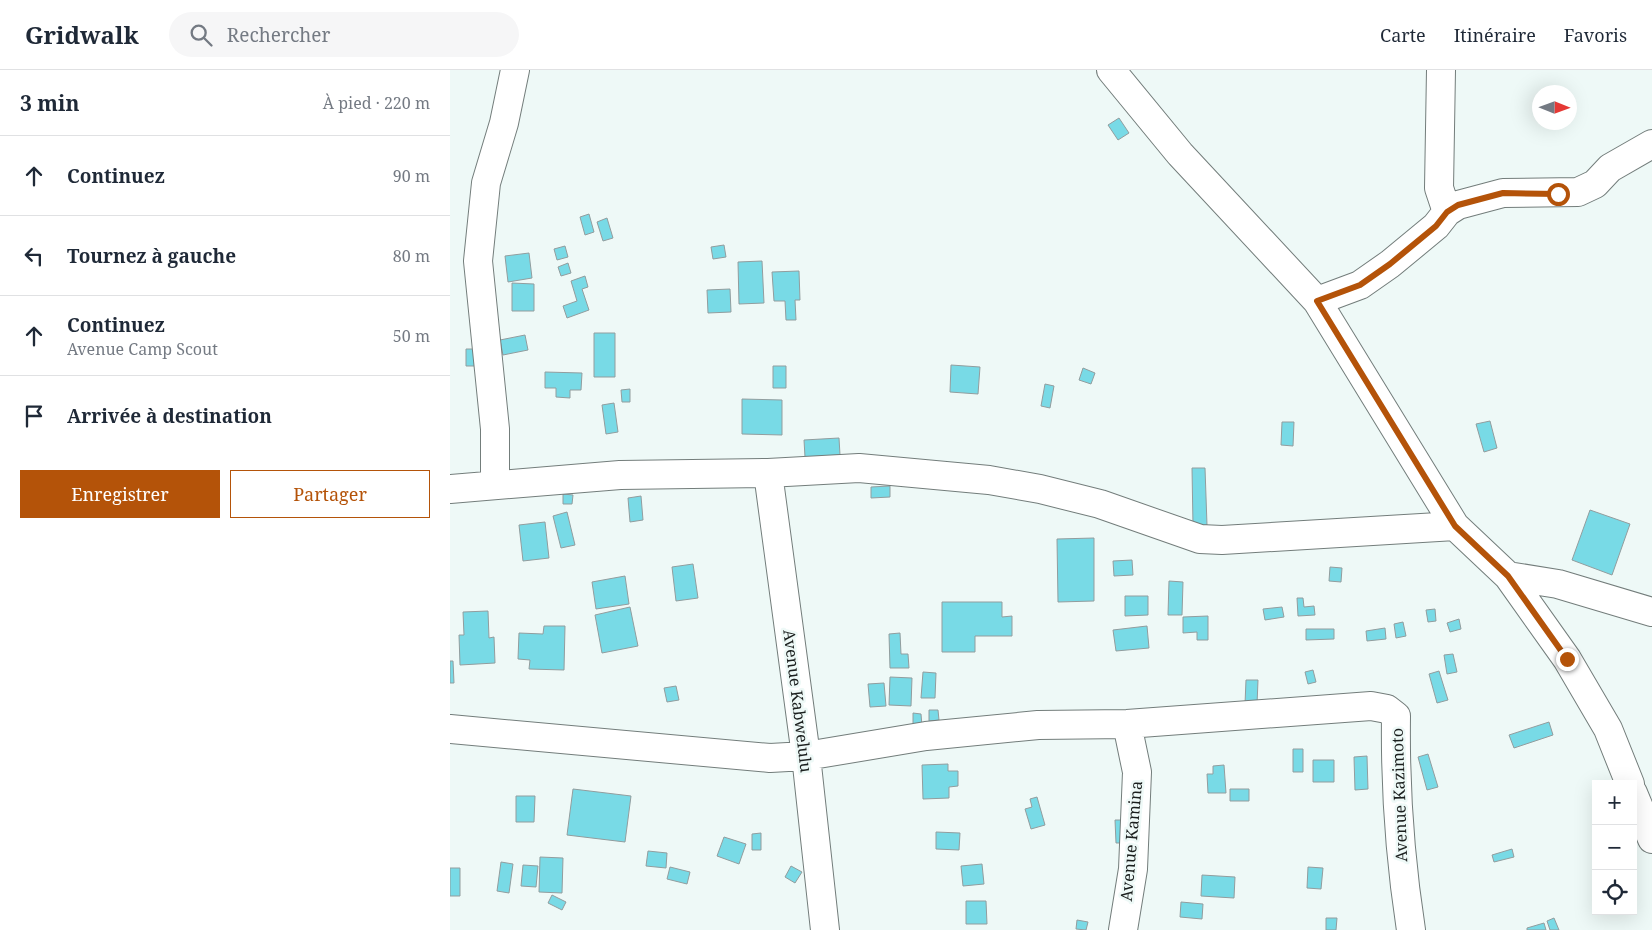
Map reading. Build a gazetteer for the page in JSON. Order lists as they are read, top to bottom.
{
  "streets": {
    "street": ["Avenue Kabwelulu", "Avenue Kazimoto", "Avenue Kamina"]
  },
  "crossings": [
    ["Avenue Kazimoto", "Avenue Kamina"]
  ],
  "north": "right",
  "page": {
    "header": "Gridwalk",
    "search": "Rechercher",
    "nav": ["Carte", "Itinéraire", "Favoris"],
    "heading": ["3 min", "À pied · 220 m"],
    "list": [
      ["Continuez", "90 m"],
      ["Tournez à gauche", "80 m"],
      ["Continuez", "Avenue Camp Scout", "50 m"],
      "Arrivée à destination"
    ],
    "buttons": ["Enregistrer", "Partager"],
    "map_buttons": ["+", "−"]
  }
}
